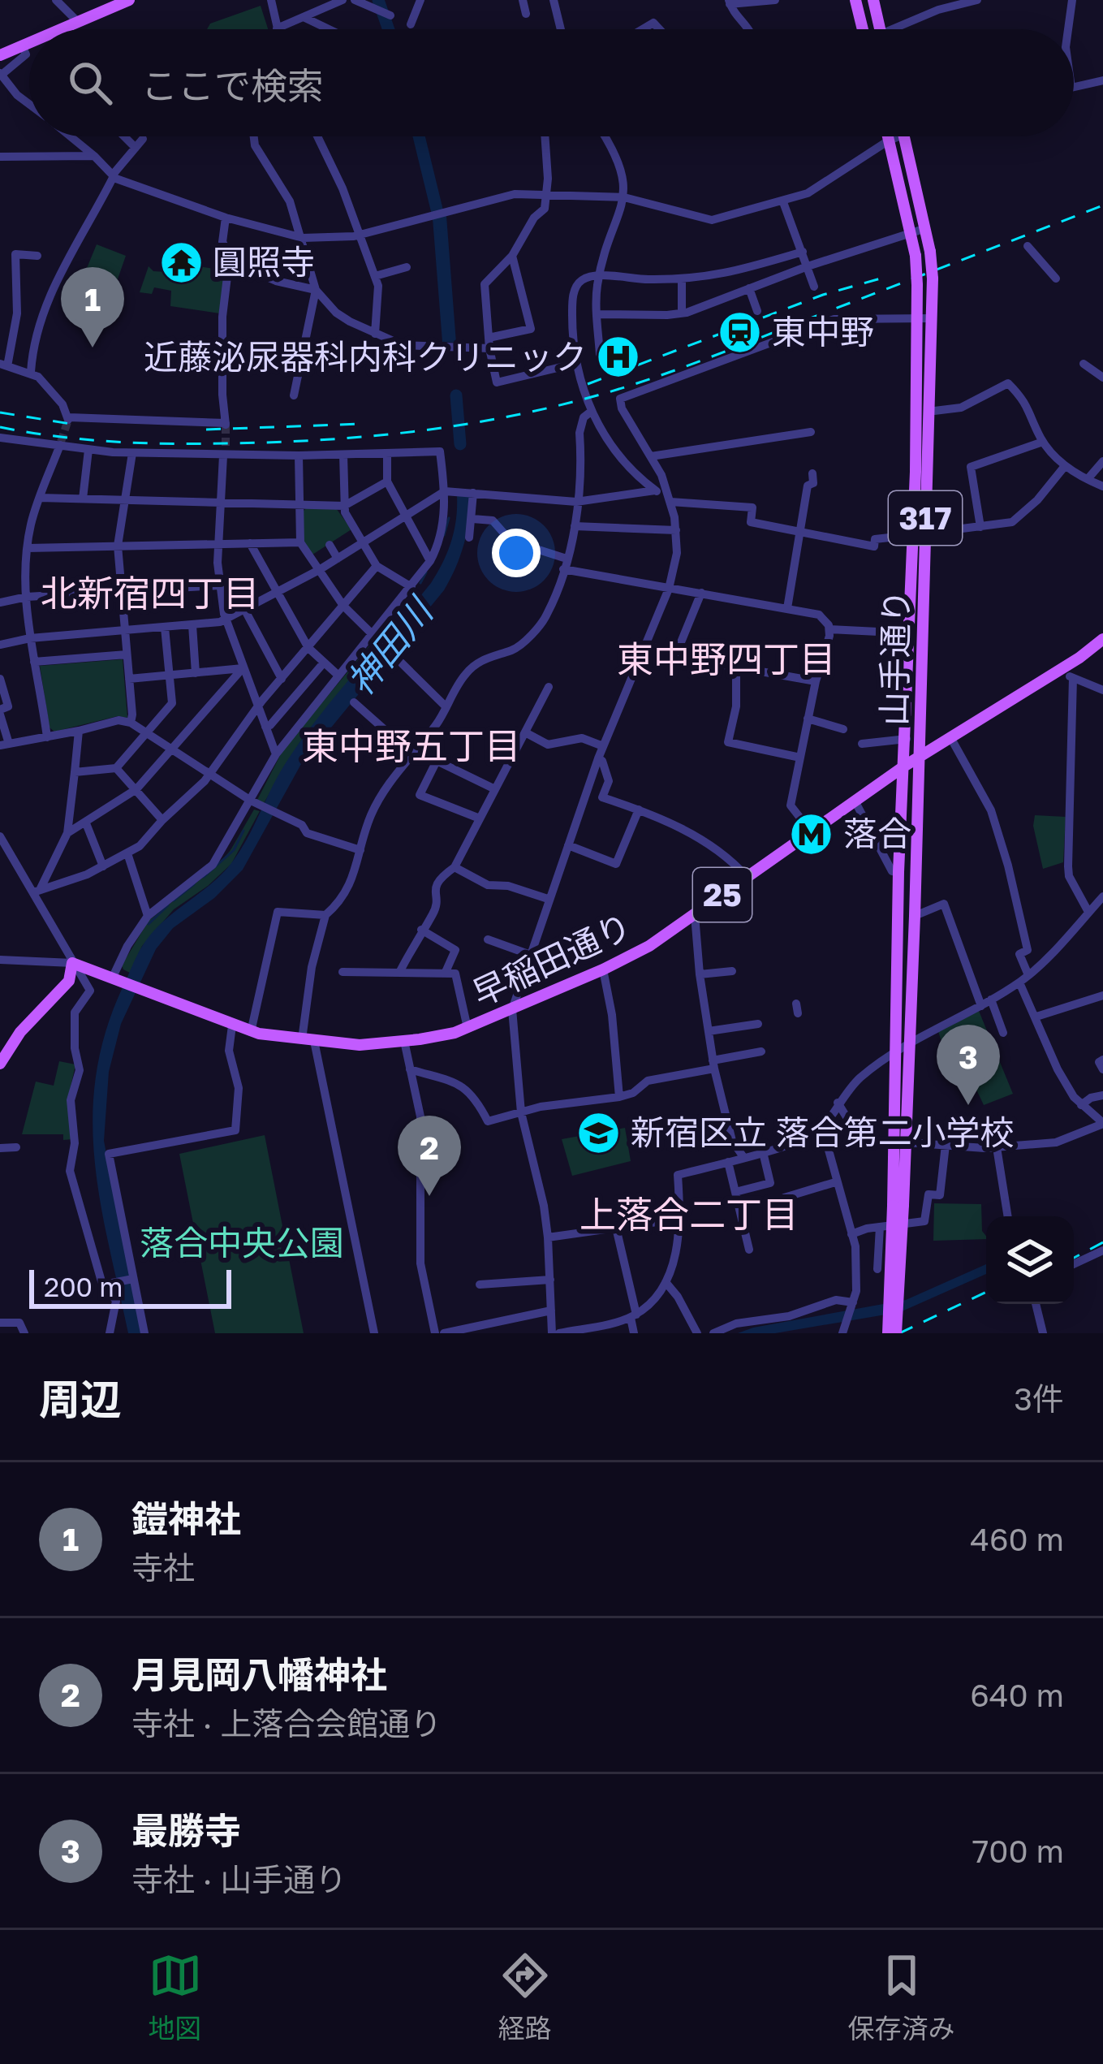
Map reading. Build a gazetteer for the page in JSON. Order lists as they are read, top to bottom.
{
  "streets": {
    "main road": [
      "317",
      "山手通り",
      "25",
      "早稲田通り"
    ]
  },
  "crossings": [
    ["山手通り", "早稲田通り"]
  ],
  "districts": [
    "北新宿四丁目",
    "東中野四丁目",
    "東中野五丁目",
    "上落合二丁目"
  ],
  "water": ["神田川"],
  "parks": ["落合中央公園"],
  "places": {
    "temple": ["圓照寺"],
    "station": ["東中野"],
    "hospital": ["近藤泌尿器科内科クリニック"],
    "metro station": ["落合"],
    "school or university": ["新宿区立 落合第二小学校"]
  },
  "scale_bar": "200 m",
  "page": {
    "search": "ここで検索",
    "pins": ["1", "3", "2"],
    "scale": "200 m",
    "heading": ["周辺", "3件"],
    "list": [
      {
        "mark": "1",
        "name": "鎧神社",
        "note": "寺社",
        "value": "460 m"
      },
      {
        "mark": "2",
        "name": "月見岡八幡神社",
        "note": "寺社 · 上落合会館通り",
        "value": "640 m"
      },
      {
        "mark": "3",
        "name": "最勝寺",
        "note": "寺社 · 山手通り",
        "value": "700 m"
      }
    ],
    "nav": ["地図", "経路", "保存済み"]
  }
}
